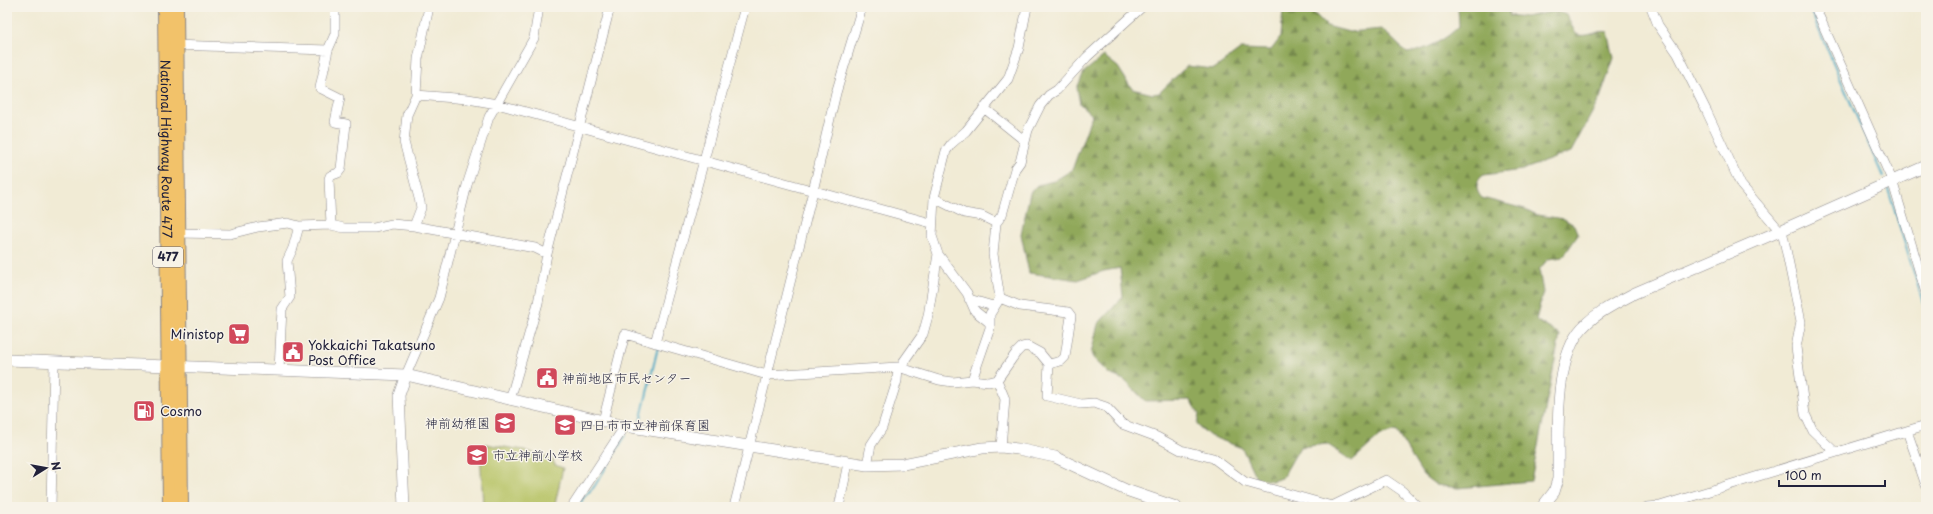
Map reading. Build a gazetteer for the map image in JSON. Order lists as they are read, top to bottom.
{
  "streets": {
    "highway": ["National Highway Route 477", "477"]
  },
  "places": {
    "supermarket": ["Ministop"],
    "public building": ["Yokkaichi Takatsuno Post Office", "神前地区市民センター"],
    "fuel station": ["Cosmo"],
    "school or university": ["神前幼稚園", "四日市市立神前保育園", "市立神前小学校"]
  },
  "scale_bar": "100 m",
  "north": "right"
}
